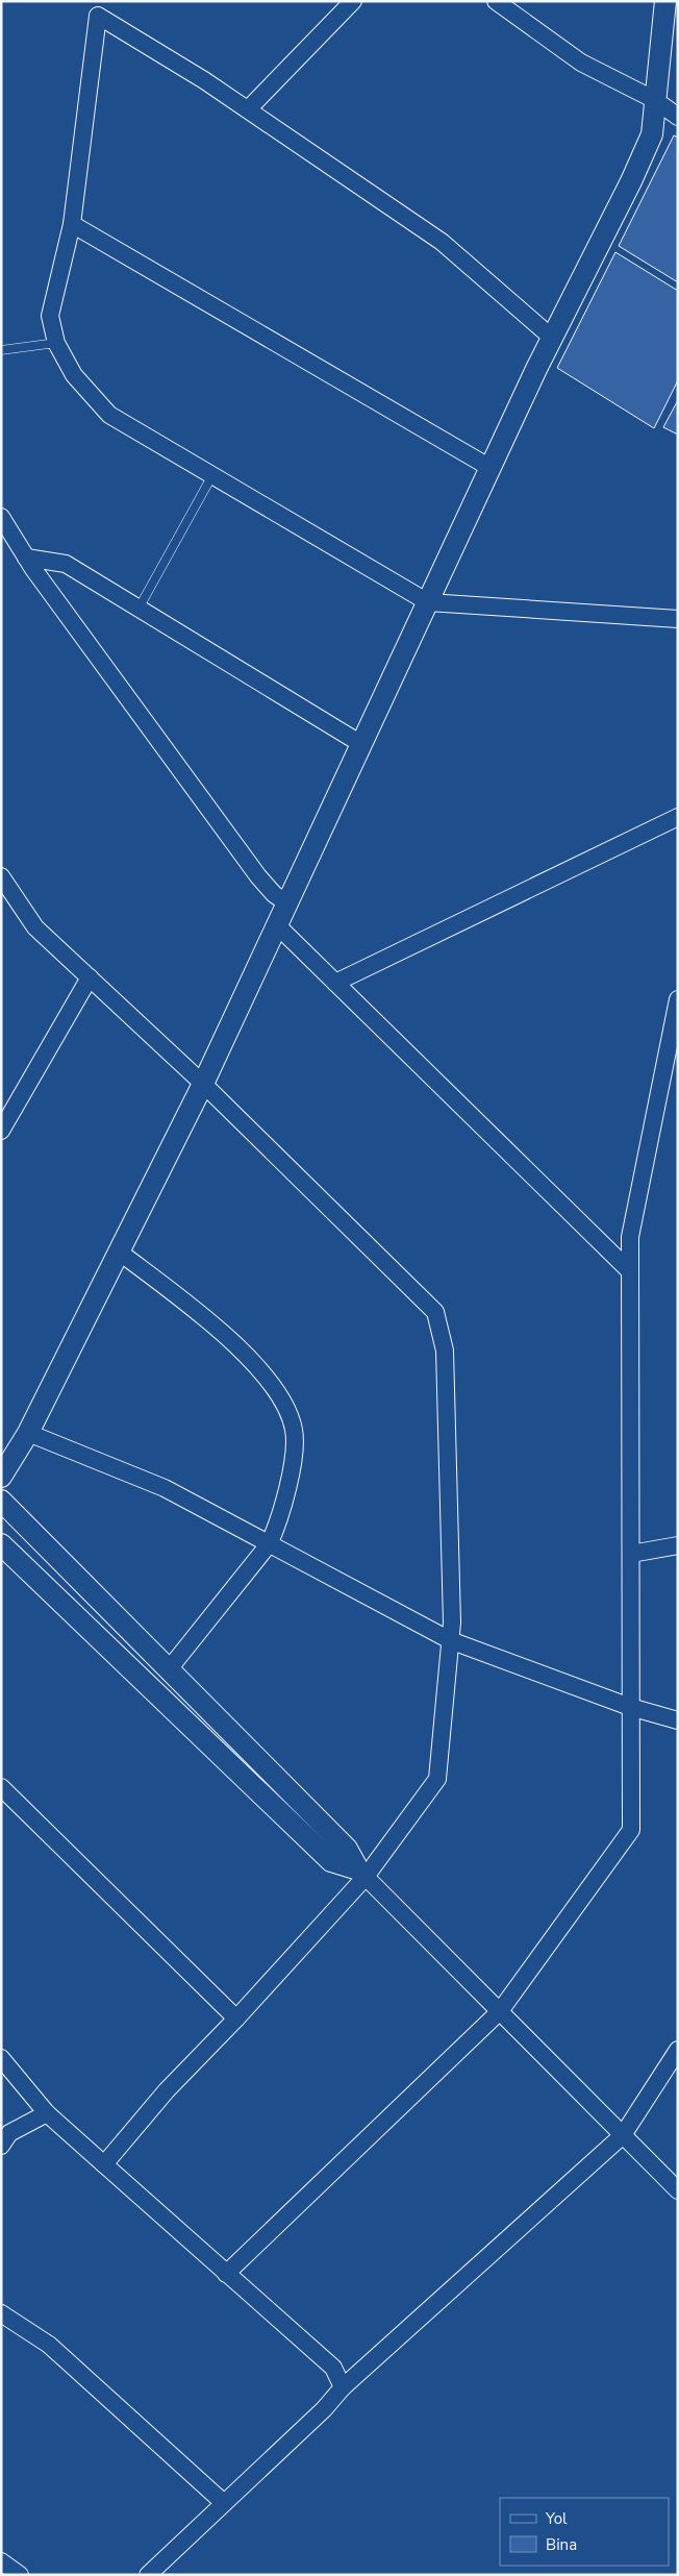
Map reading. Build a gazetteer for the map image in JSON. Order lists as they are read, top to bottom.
{
  "legend": ["Yol", "Bina"]
}
